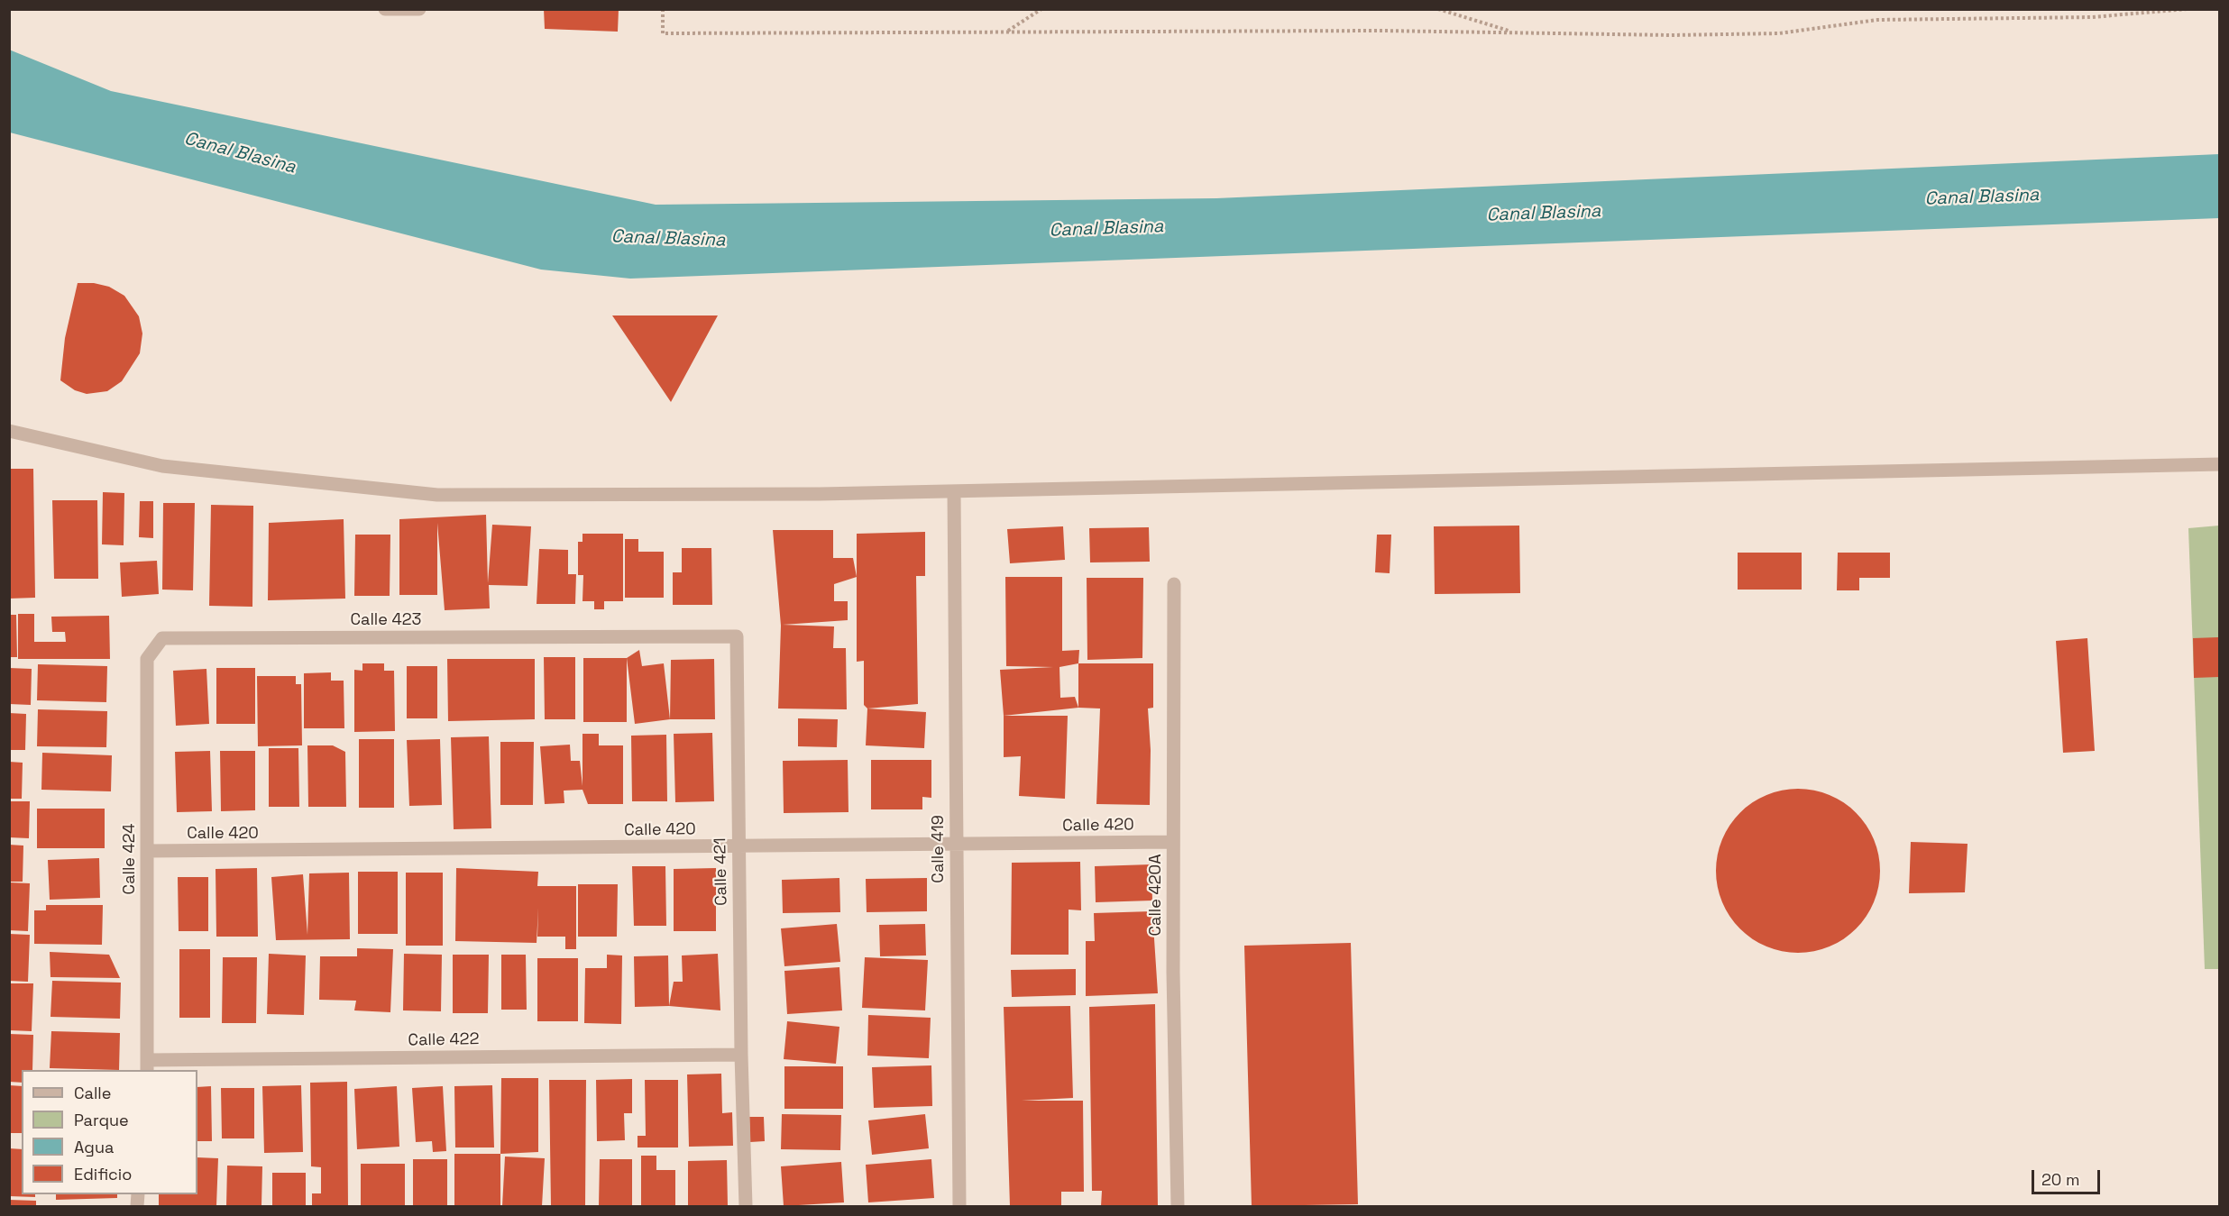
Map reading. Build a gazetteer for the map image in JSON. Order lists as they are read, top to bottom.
{
  "streets": {
    "street": [
      "Calle 423",
      "Calle 420",
      "Calle 419",
      "Calle 424",
      "Calle 421",
      "Calle 420A",
      "Calle 422"
    ]
  },
  "crossings": [
    ["Calle 423", "Calle 424"],
    ["Calle 423", "Calle 421"],
    ["Calle 420", "Calle 419"],
    ["Calle 420", "Calle 424"],
    ["Calle 420", "Calle 421"],
    ["Calle 420", "Calle 420A"],
    ["Calle 424", "Calle 422"],
    ["Calle 421", "Calle 422"]
  ],
  "water": ["Canal Blasina"],
  "legend": [
    "Calle",
    "Parque",
    "Agua",
    "Edificio"
  ],
  "scale_bar": "20 m"
}
